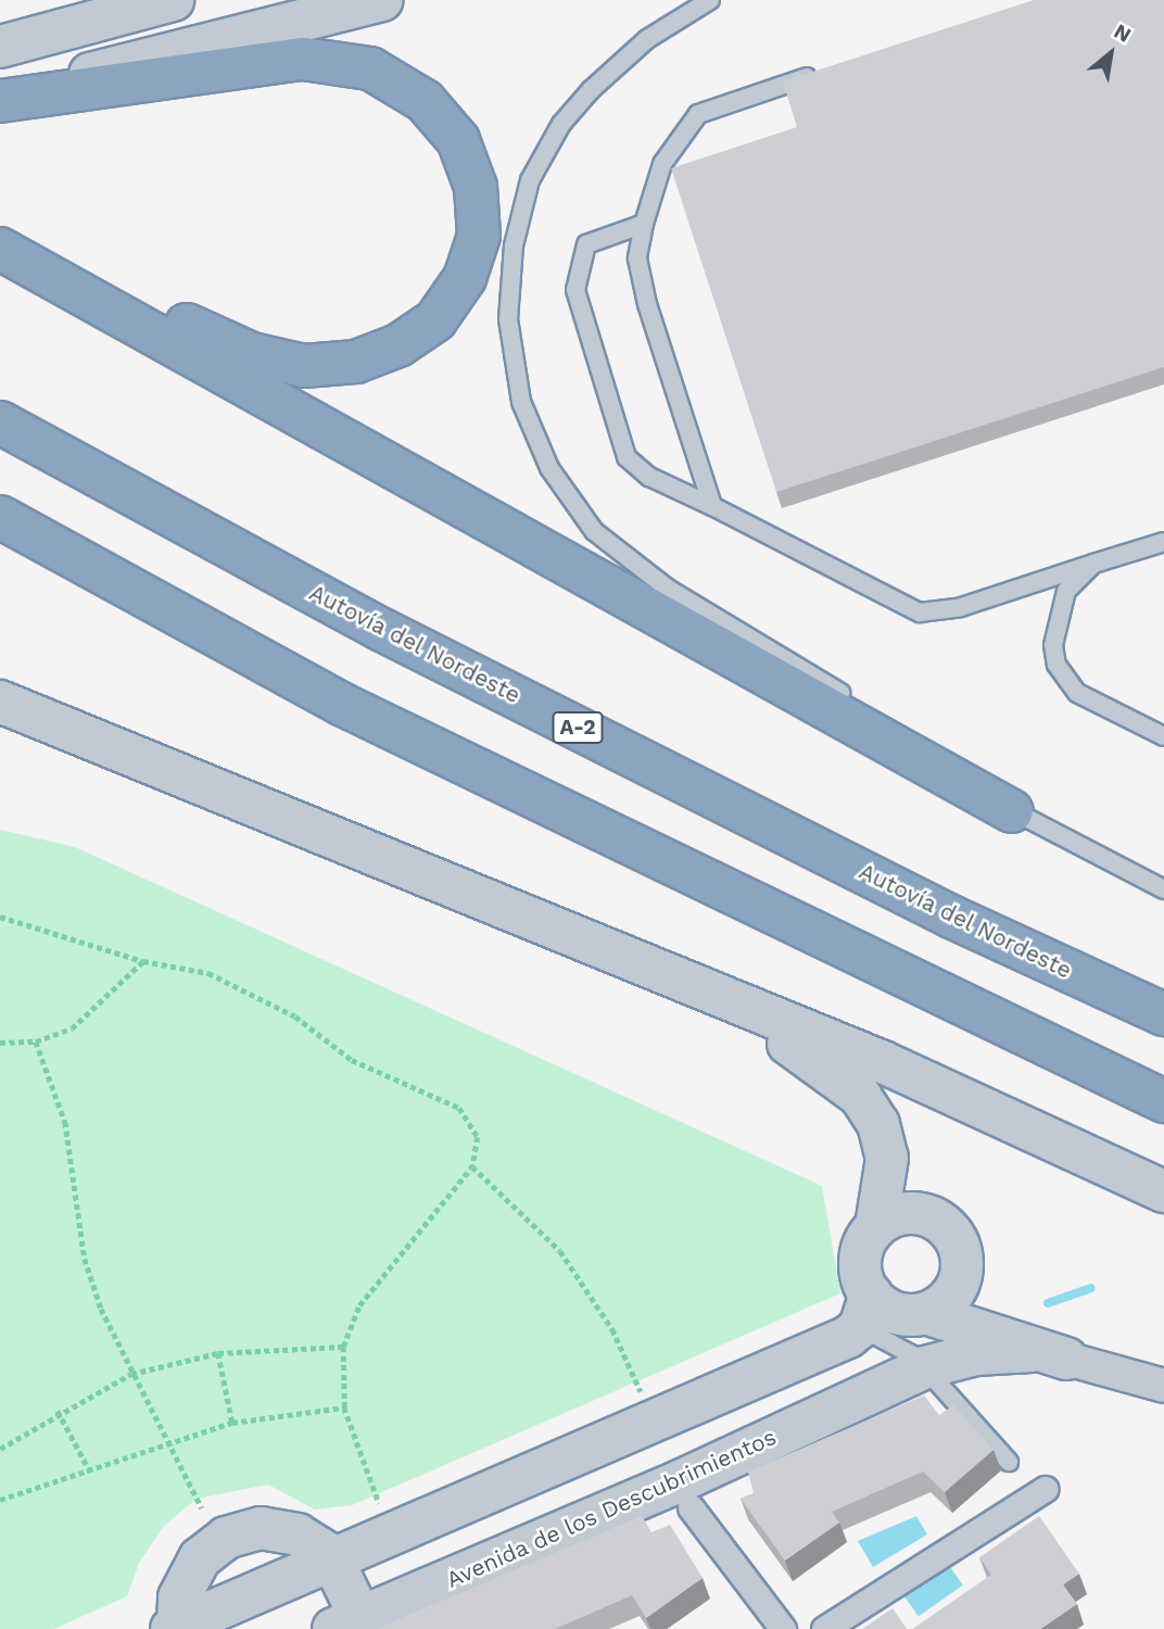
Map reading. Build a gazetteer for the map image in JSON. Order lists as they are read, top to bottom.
{
  "streets": {
    "highway": ["Autovía del Nordeste", "A-2"],
    "street": ["Avenida de los Descubrimientos"]
  },
  "north": "top right"
}
